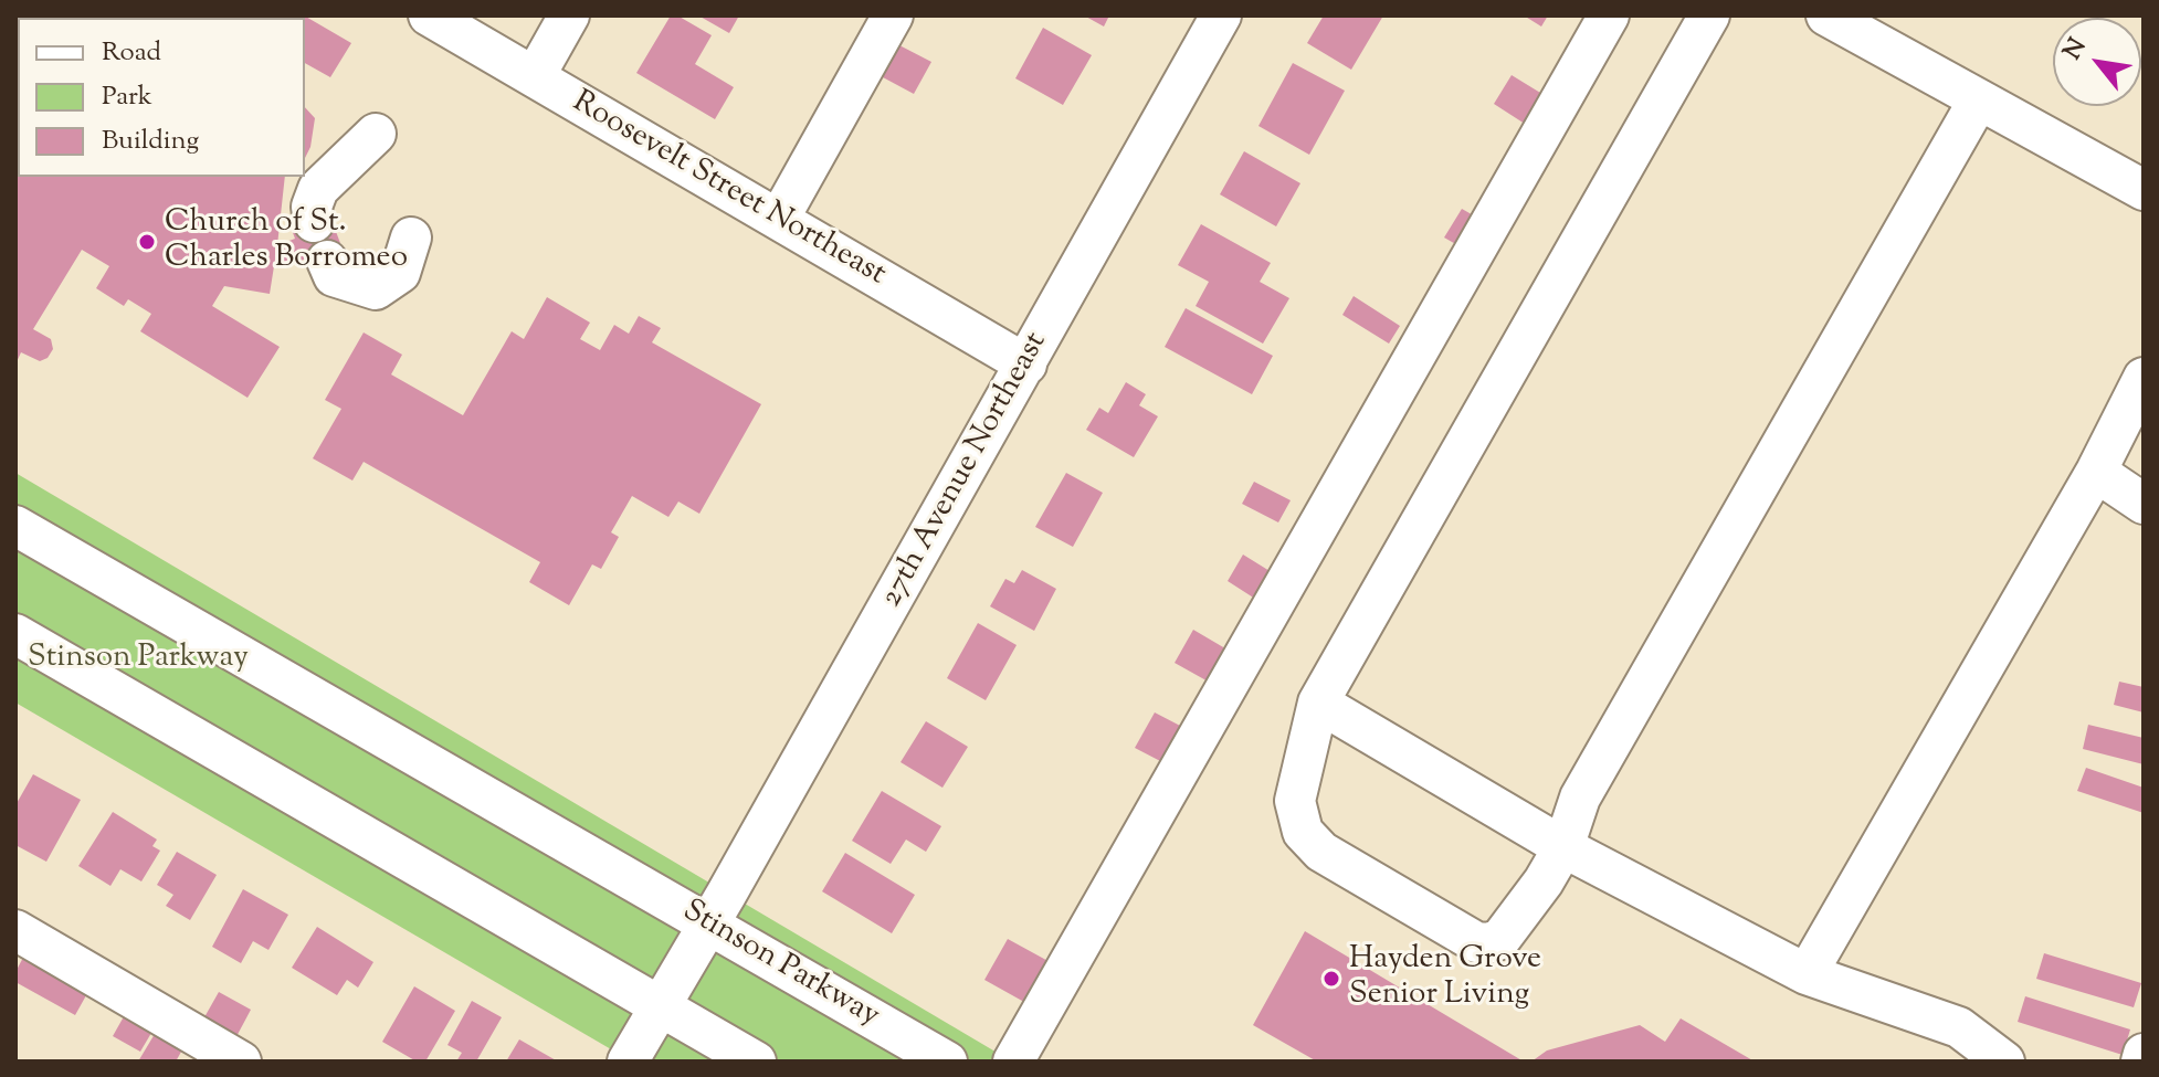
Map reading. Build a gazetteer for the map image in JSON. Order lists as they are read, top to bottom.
{
  "streets": {
    "street": ["Roosevelt Street Northeast", "27th Avenue Northeast", "Stinson Parkway"]
  },
  "crossings": [
    ["Roosevelt Street Northeast", "27th Avenue Northeast"],
    ["27th Avenue Northeast", "Stinson Parkway"]
  ],
  "parks": ["Stinson Parkway"],
  "places": ["Church of St. Charles Borromeo", "Hayden Grove Senior Living"],
  "legend": ["Road", "Park", "Building"],
  "north": "top left"
}
